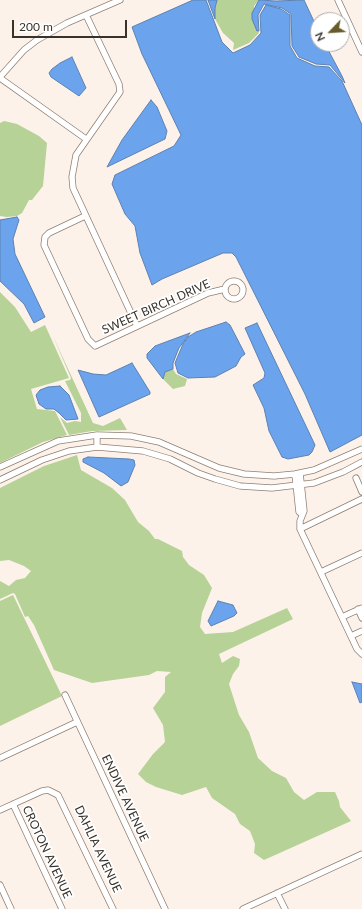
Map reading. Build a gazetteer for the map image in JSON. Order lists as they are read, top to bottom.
{
  "streets": {
    "street": [
      "SWEET BIRCH DRIVE",
      "ENDIVE AVENUE",
      "DAHLIA AVENUE",
      "CROTON AVENUE"
    ]
  },
  "crossings": [
    ["DAHLIA AVENUE", "CROTON AVENUE"]
  ],
  "scale_bar": "200 m",
  "north": "bottom left"
}
